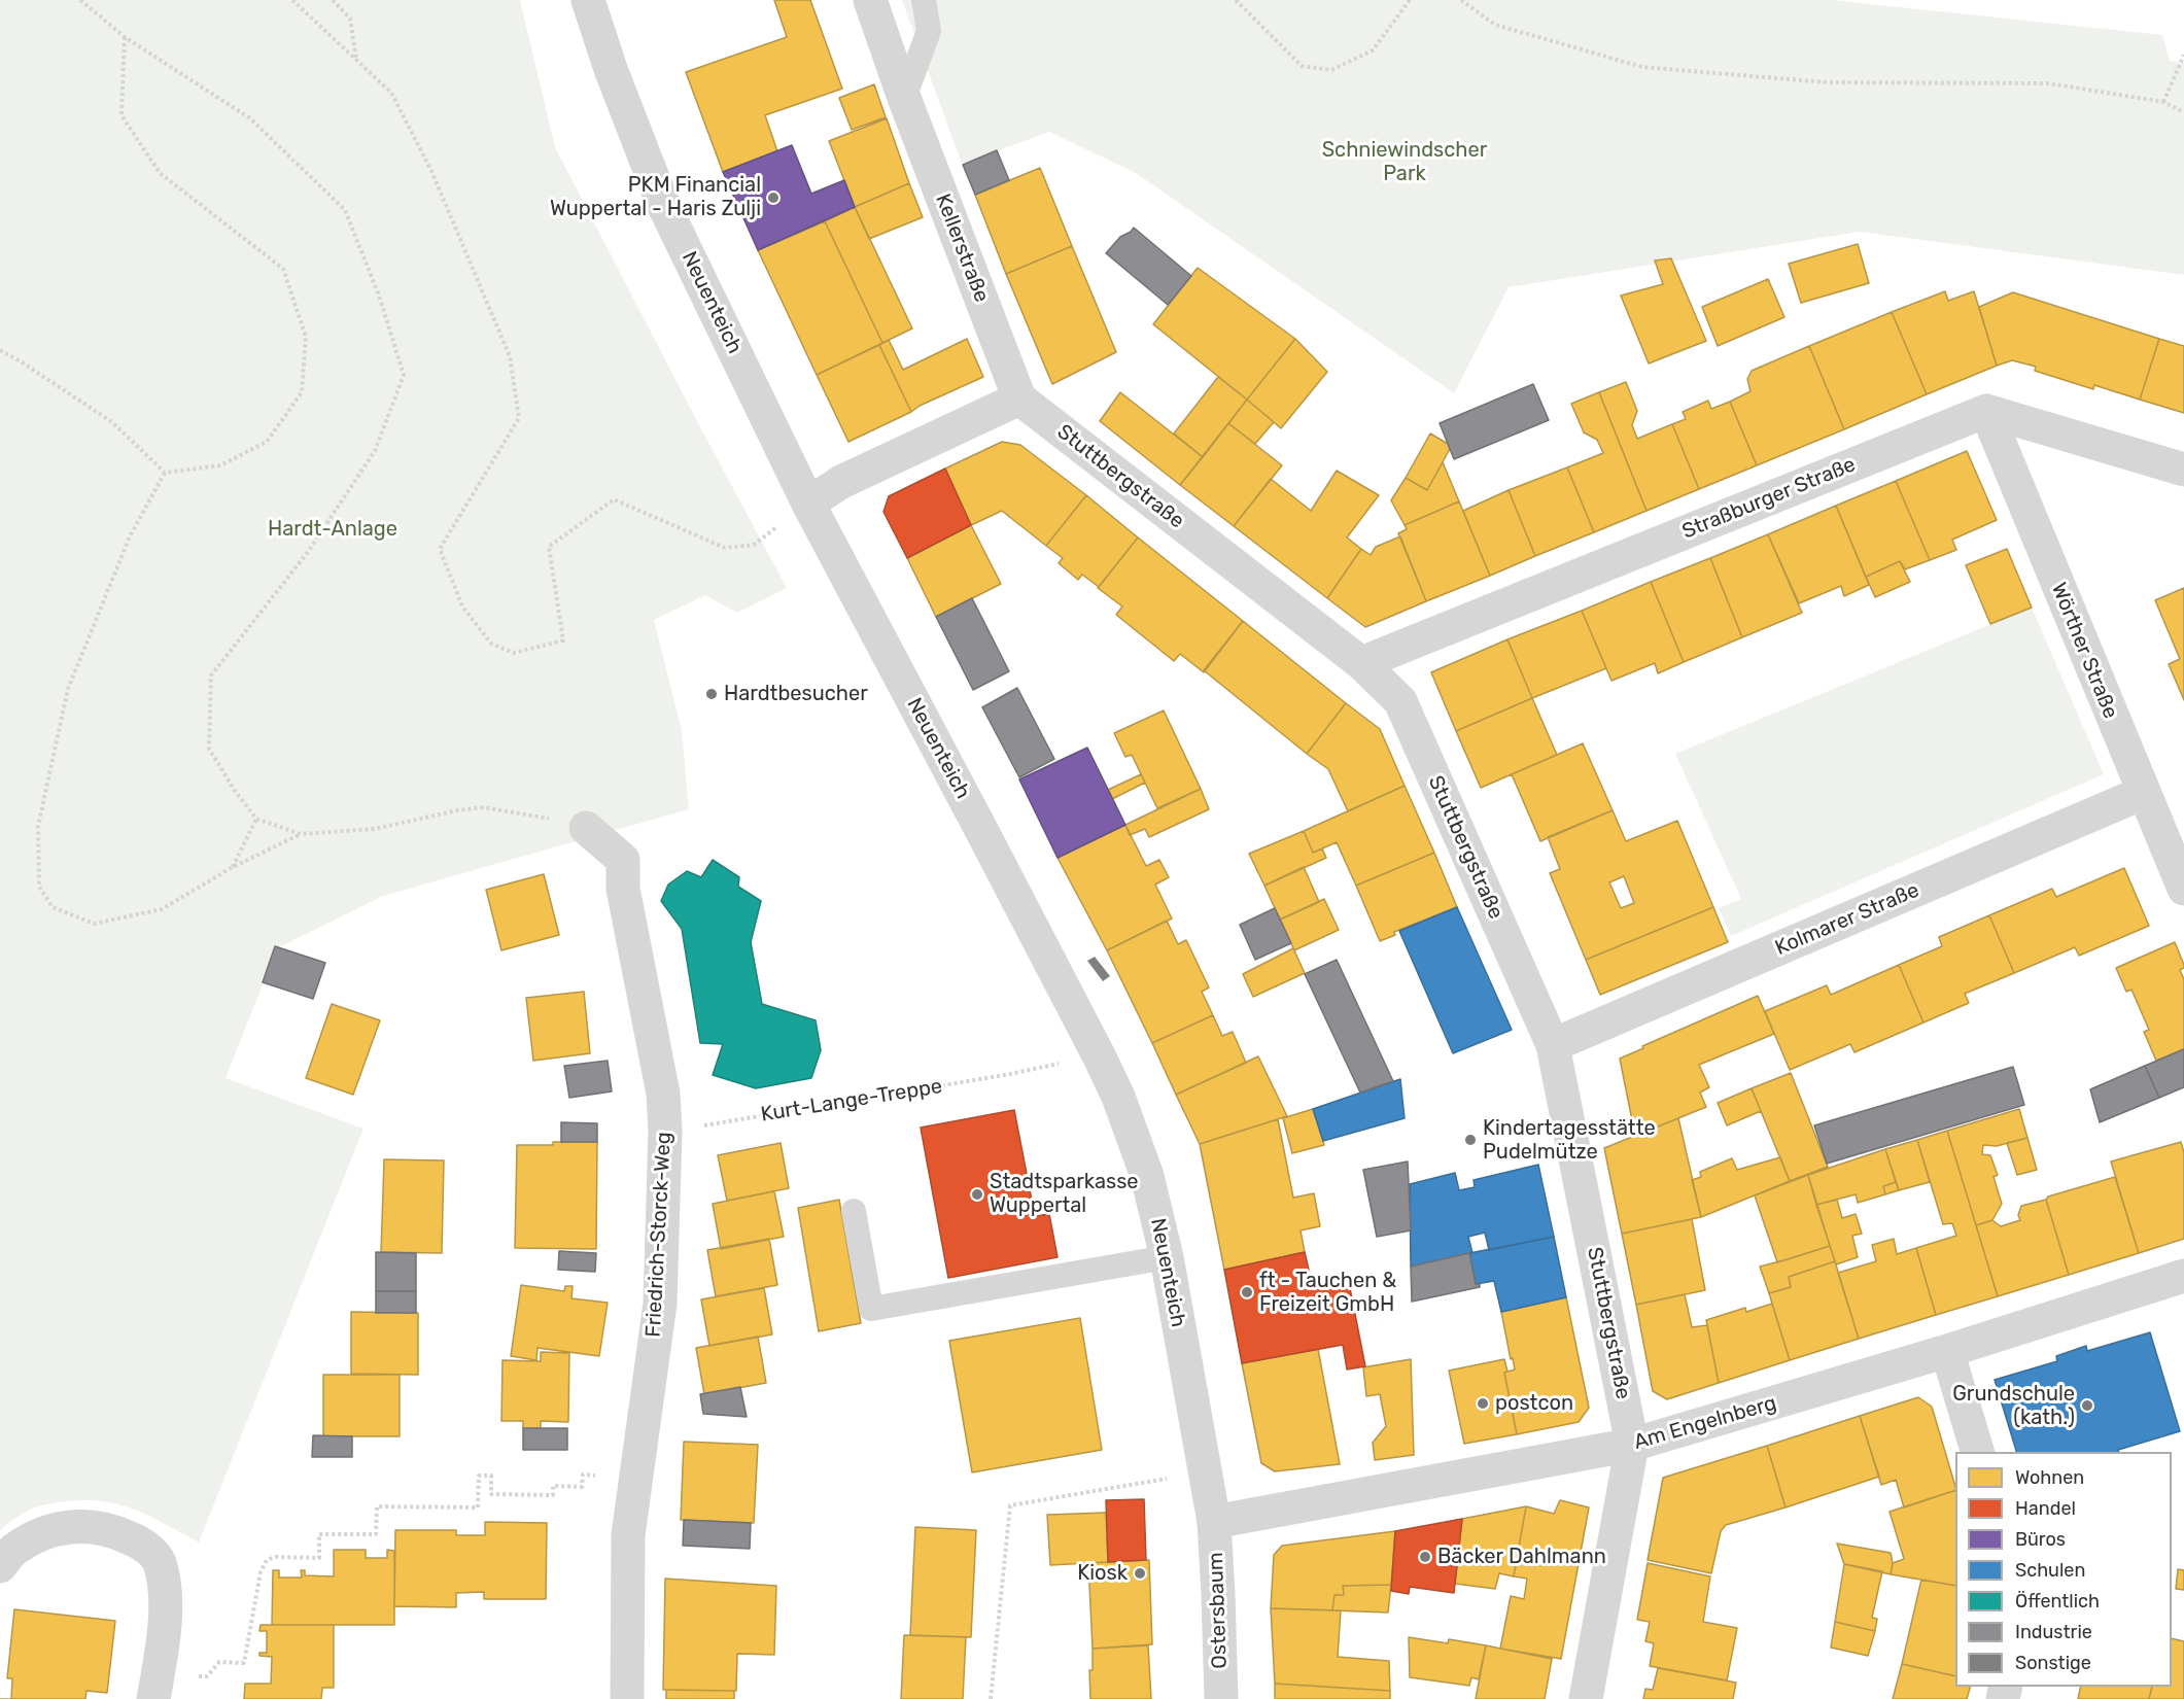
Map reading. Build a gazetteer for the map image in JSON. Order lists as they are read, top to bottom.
{
  "streets": {
    "street": [
      "Kellerstraße",
      "Neuenteich",
      "Stuttbergstraße",
      "Straßburger Straße",
      "Wörther Straße",
      "Kolmarer Straße",
      "Friedrich-Storck-Weg",
      "Am Engelnberg",
      "Ostersbaum"
    ],
    "path": ["Kurt-Lange-Treppe"]
  },
  "crossings": [
    ["Kellerstraße", "Stuttbergstraße"],
    ["Neuenteich", "Am Engelnberg"],
    ["Neuenteich", "Ostersbaum"],
    ["Stuttbergstraße", "Straßburger Straße"],
    ["Stuttbergstraße", "Kolmarer Straße"],
    ["Stuttbergstraße", "Am Engelnberg"],
    ["Straßburger Straße", "Wörther Straße"],
    ["Wörther Straße", "Kolmarer Straße"],
    ["Am Engelnberg", "Ostersbaum"]
  ],
  "parks": ["Schniewindscher Park", "Hardt-Anlage"],
  "places": [
    "PKM Financial Wuppertal - Haris Zulji",
    "Hardtbesucher",
    "Kindertagesstätte Pudelmütze",
    "Stadtsparkasse Wuppertal",
    "ft - Tauchen & Freizeit GmbH",
    "postcon",
    "Grundschule (kath.)",
    "Bäcker Dahlmann",
    "Kiosk"
  ],
  "legend": [
    "Wohnen",
    "Handel",
    "Büros",
    "Schulen",
    "Öffentlich",
    "Industrie",
    "Sonstige"
  ]
}
